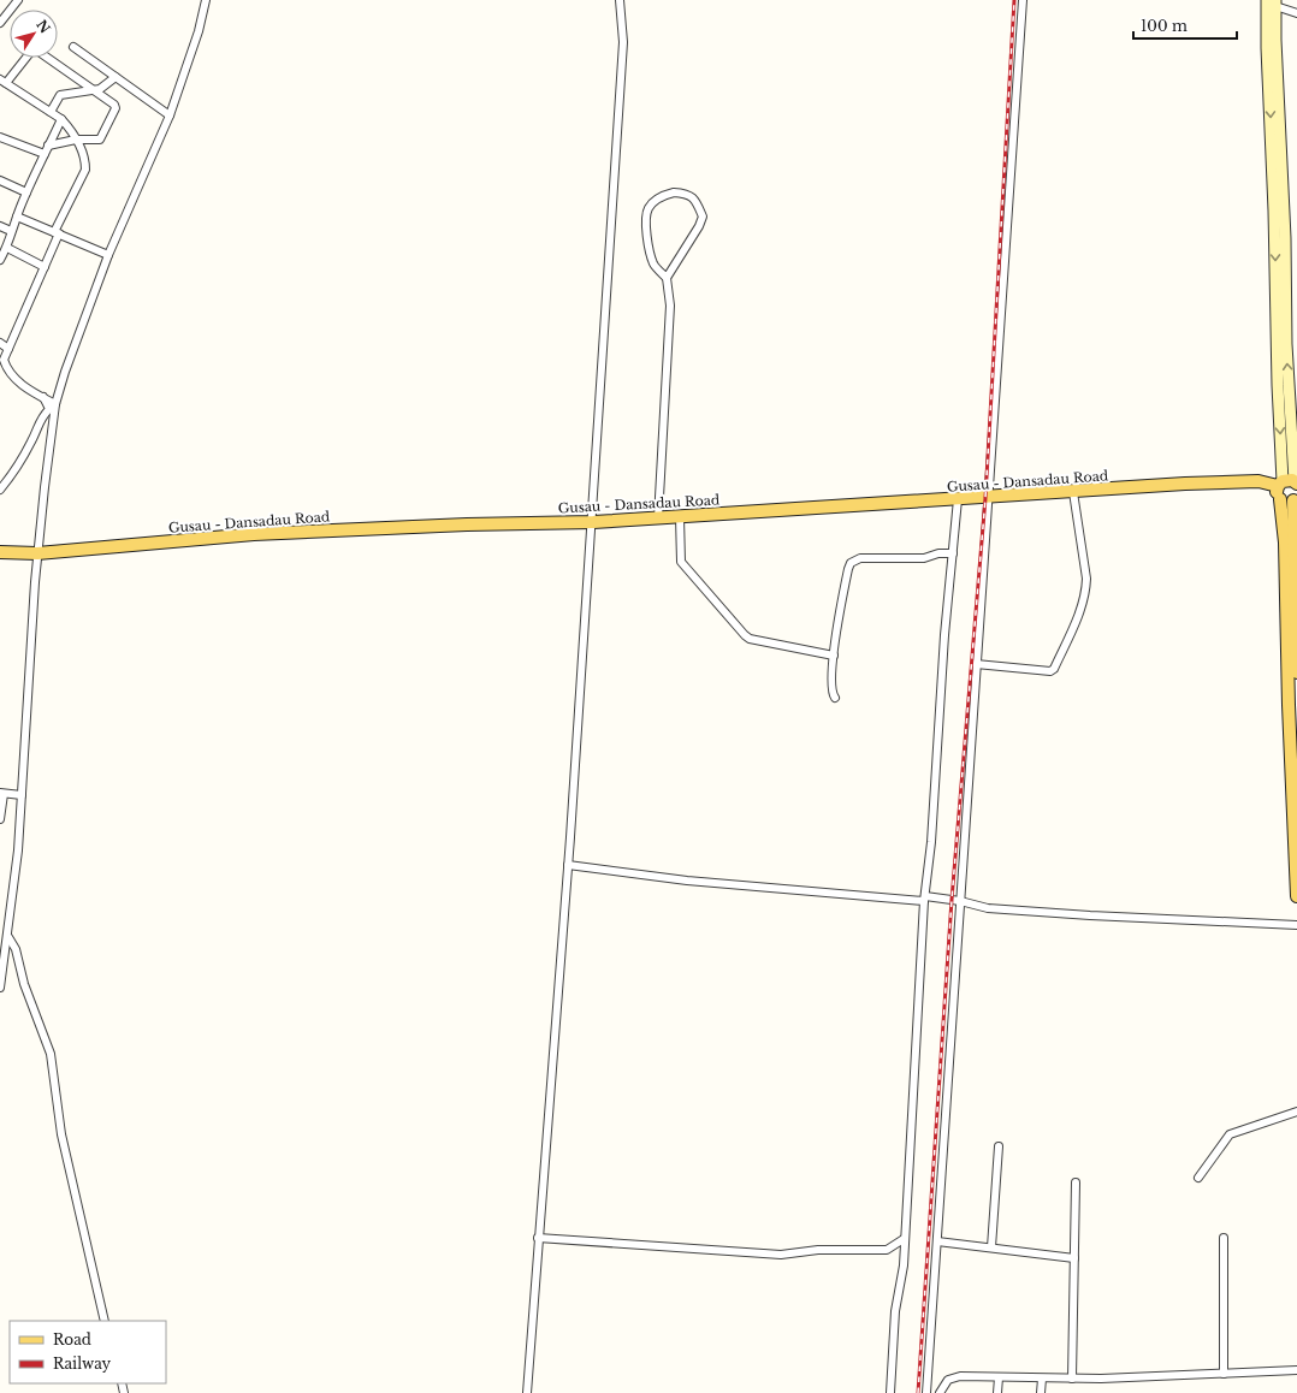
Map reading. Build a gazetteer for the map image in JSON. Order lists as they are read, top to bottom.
{
  "streets": {
    "main road": ["Gusau - Dansadau Road"]
  },
  "legend": ["Road", "Railway"],
  "scale_bar": "100 m",
  "north": "top right"
}
